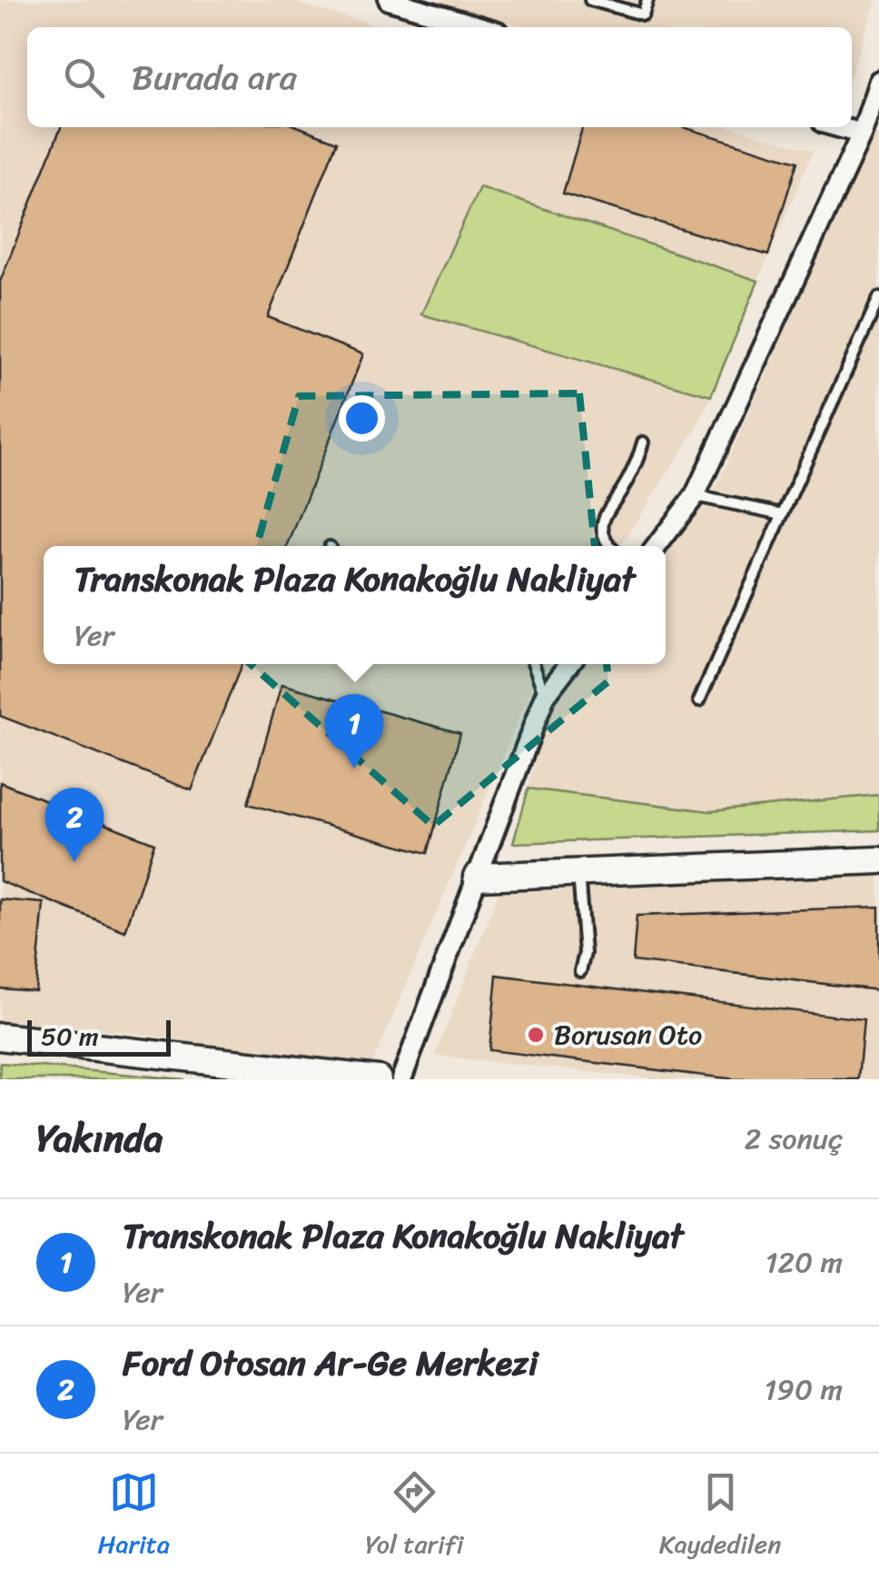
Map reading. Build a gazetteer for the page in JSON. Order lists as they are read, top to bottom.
{
  "places": ["Borusan Oto"],
  "scale_bar": "50 m",
  "page": {
    "search": "Burada ara",
    "popup": ["Transkonak Plaza Konakoğlu Nakliyat", "Yer"],
    "pins": ["1", "2"],
    "scale": "50 m",
    "heading": ["Yakında", "2 sonuç"],
    "list": [
      {
        "mark": "1",
        "name": "Transkonak Plaza Konakoğlu Nakliyat",
        "note": "Yer",
        "value": "120 m"
      },
      {
        "mark": "2",
        "name": "Ford Otosan Ar-Ge Merkezi",
        "note": "Yer",
        "value": "190 m"
      }
    ],
    "nav": ["Harita", "Yol tarifi", "Kaydedilen"]
  }
}
